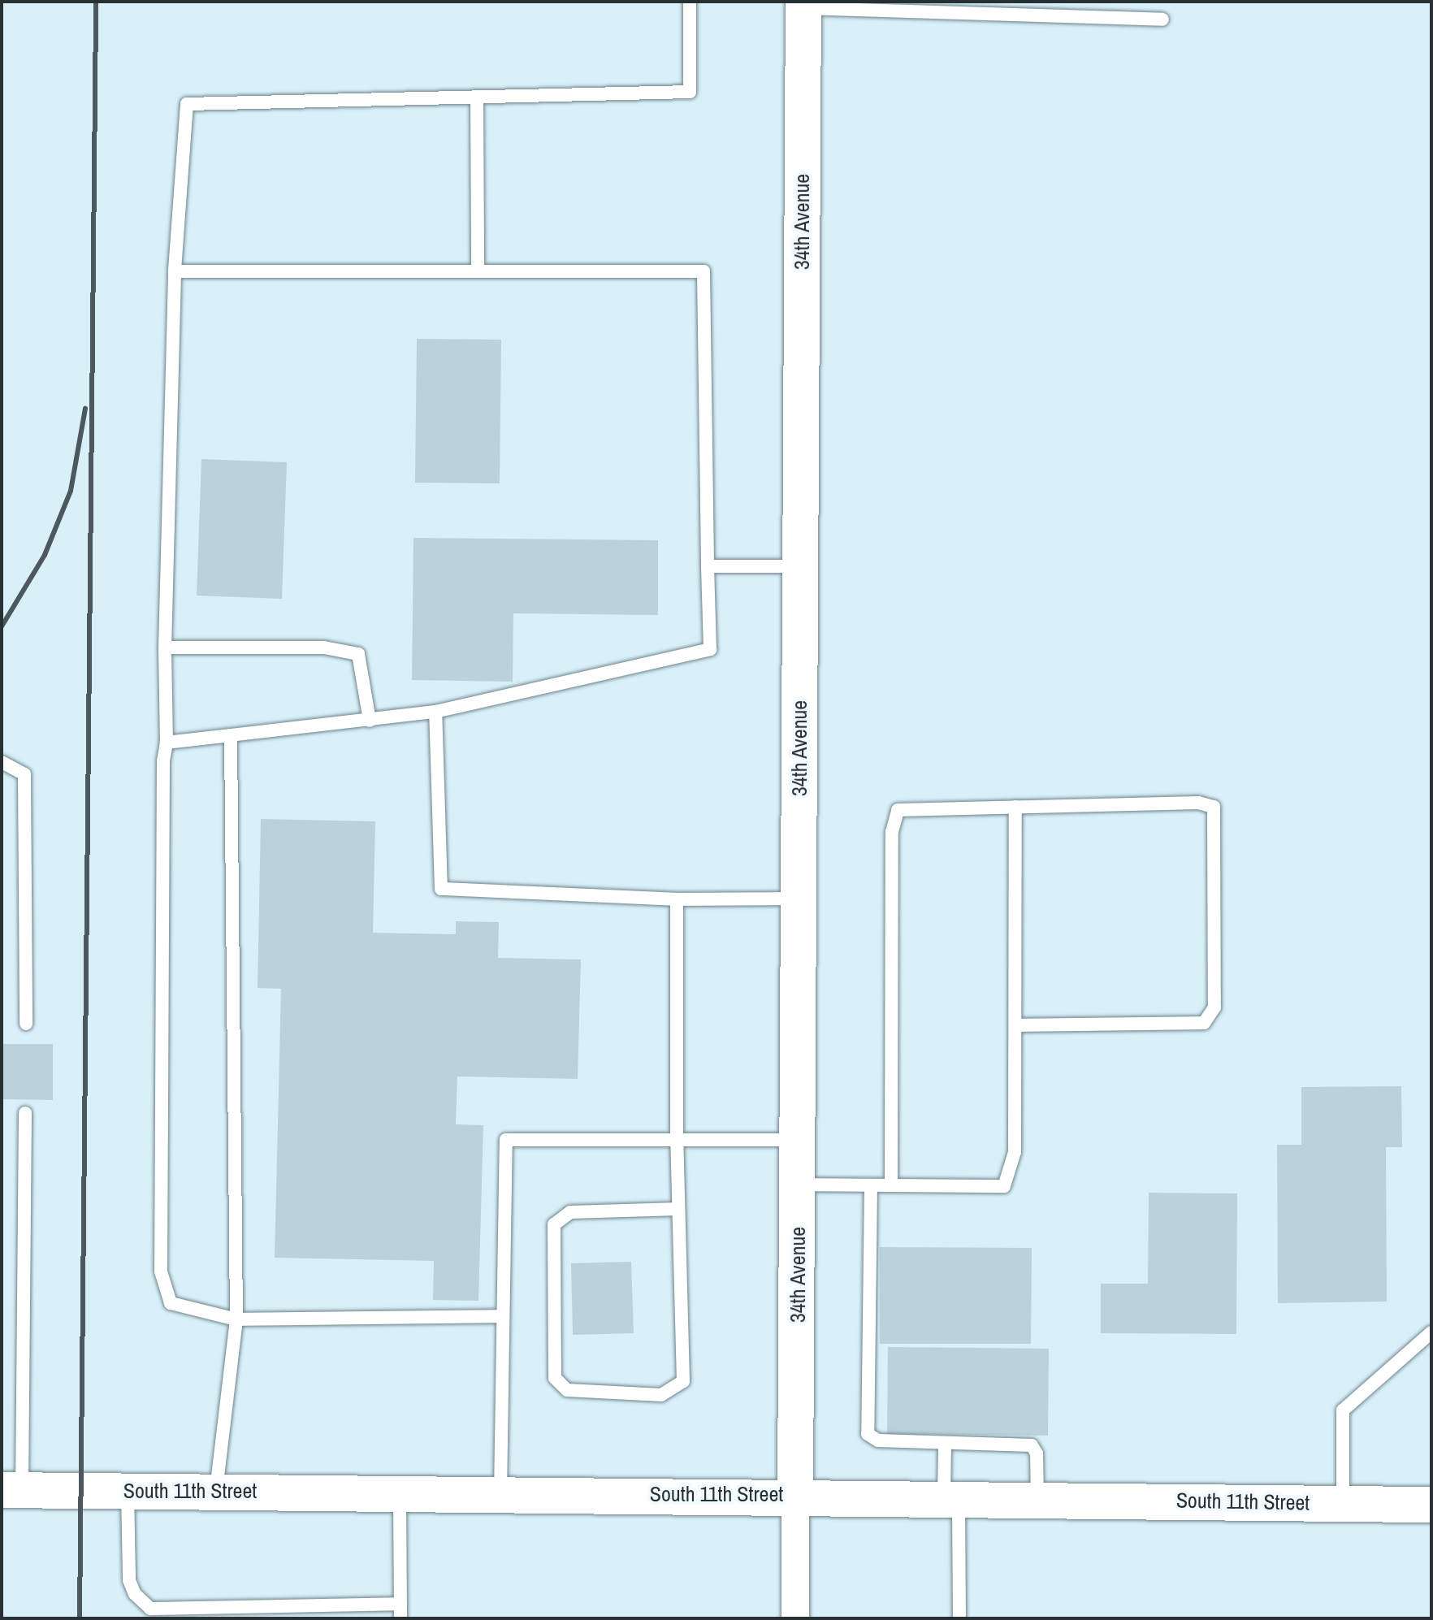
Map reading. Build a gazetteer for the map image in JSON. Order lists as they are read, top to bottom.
{
  "streets": {
    "street": ["34th Avenue", "South 11th Street"]
  },
  "crossings": [
    ["34th Avenue", "South 11th Street"]
  ]
}
